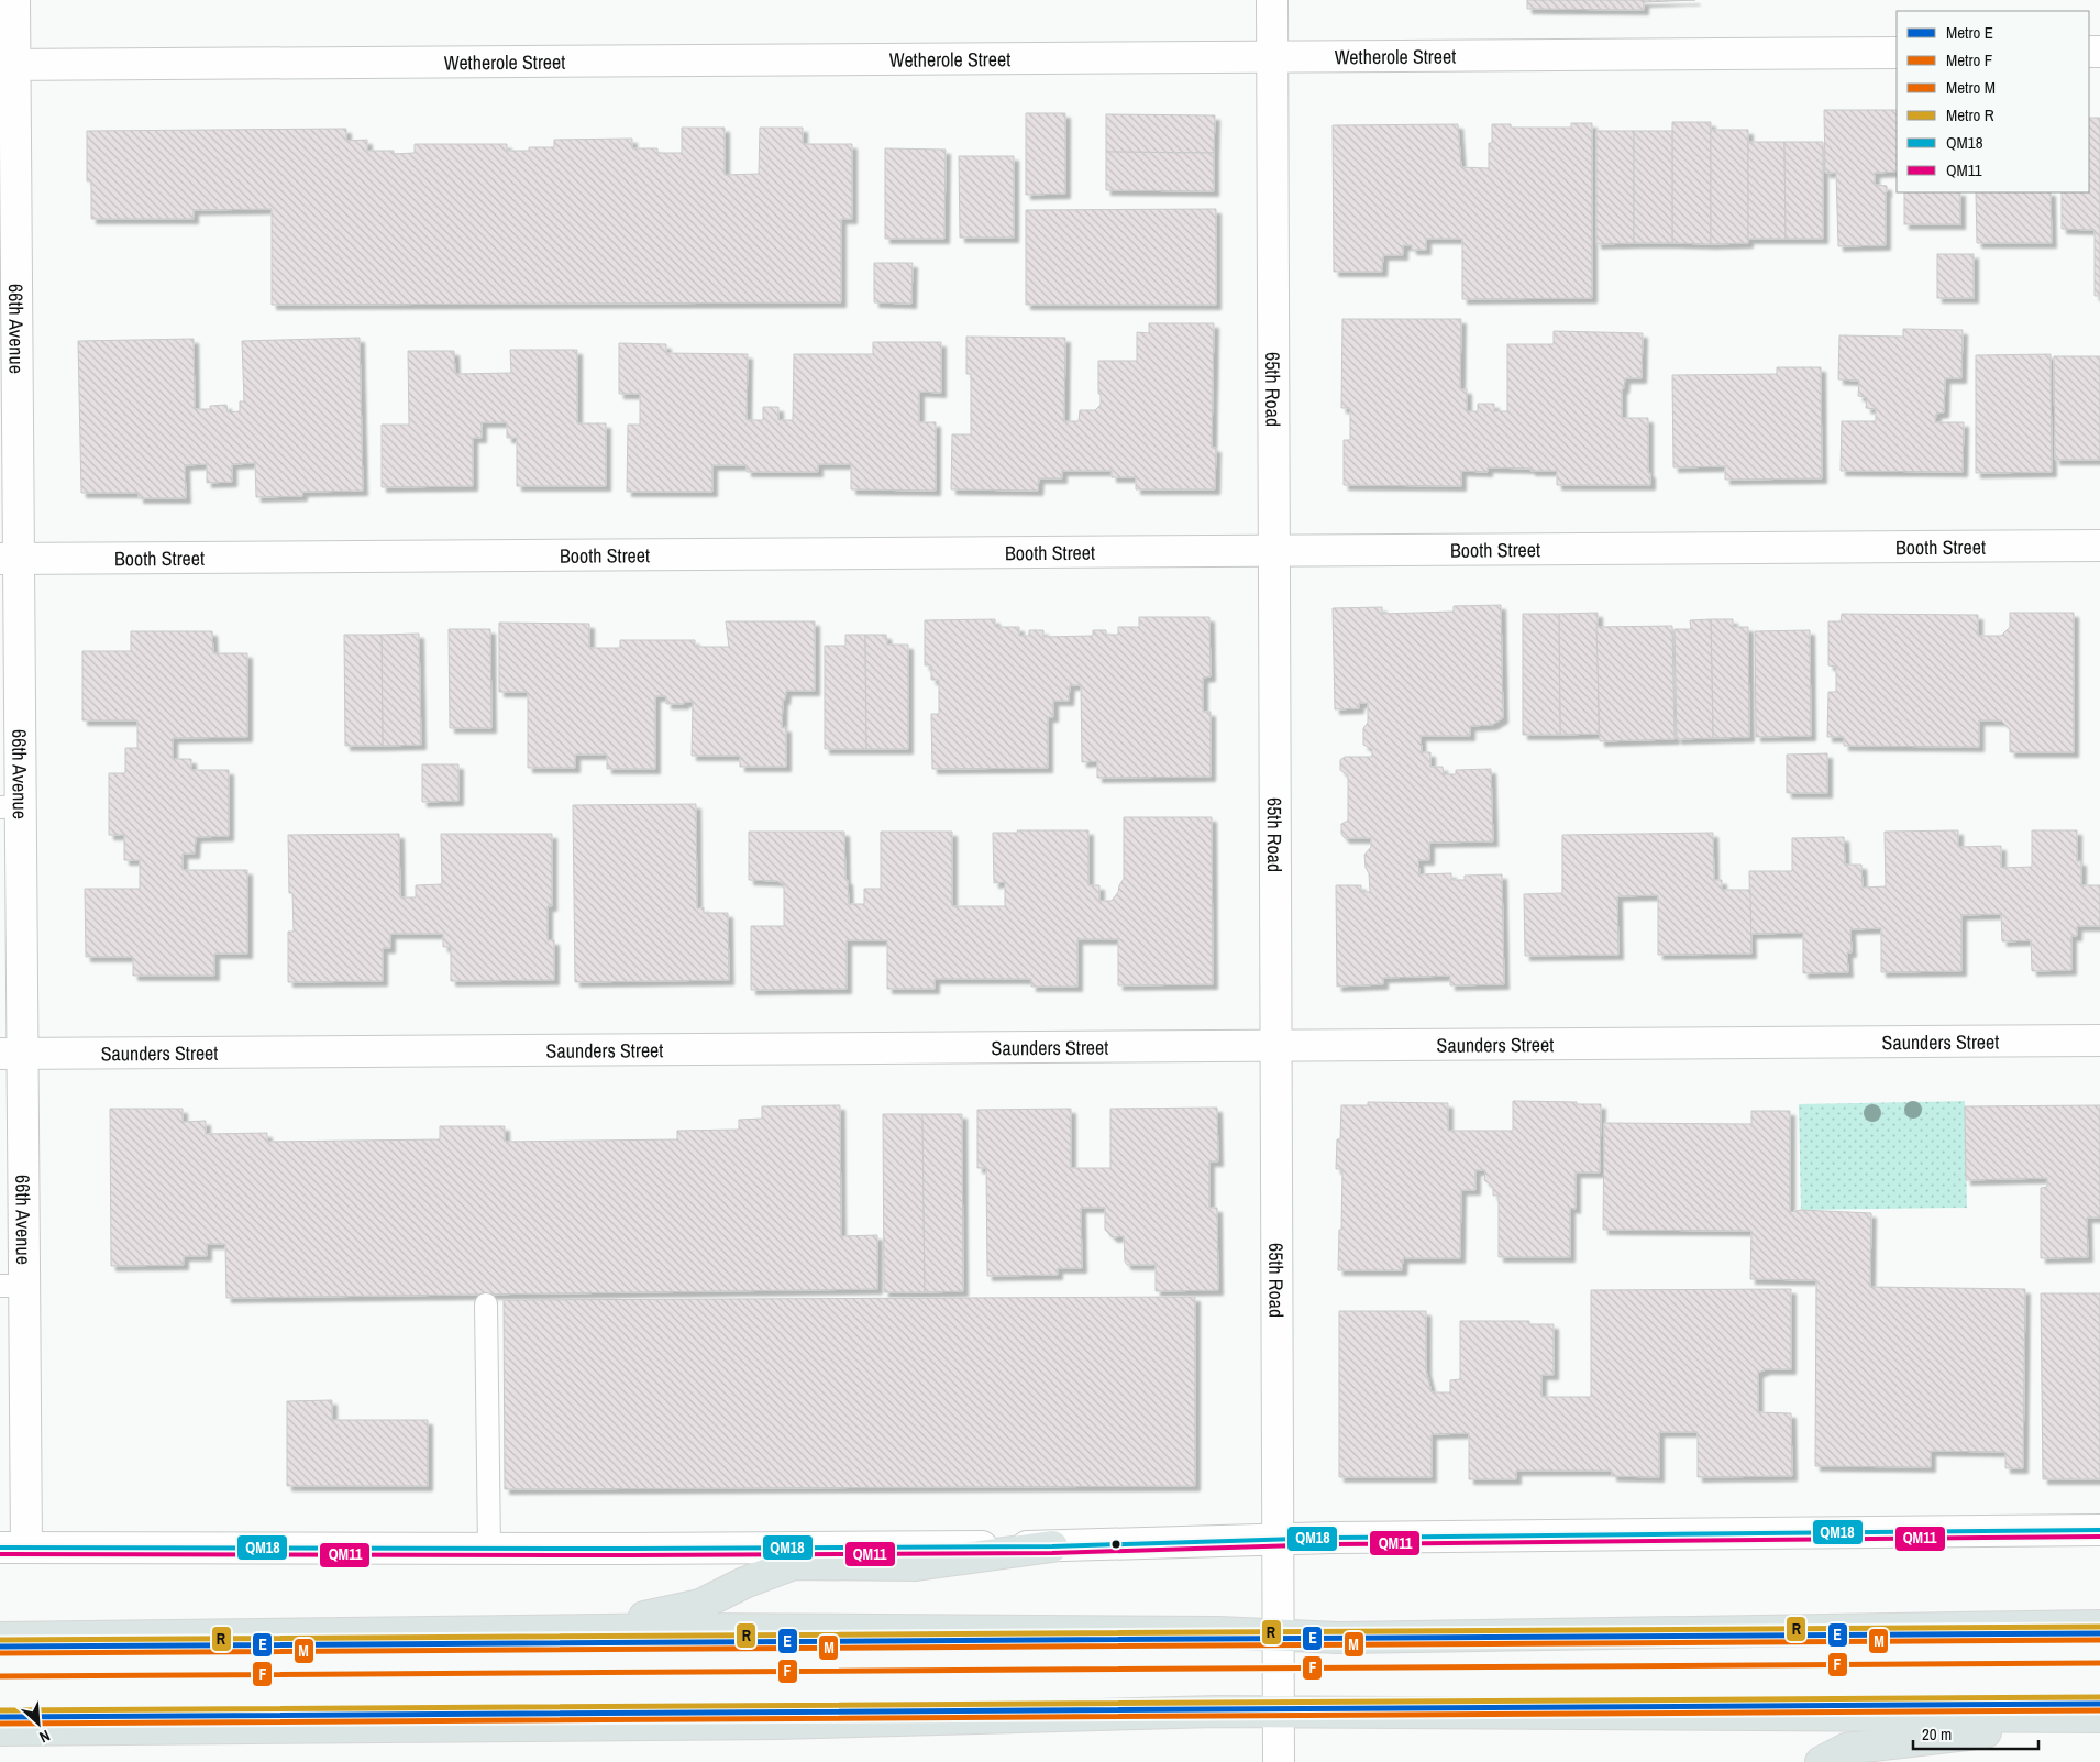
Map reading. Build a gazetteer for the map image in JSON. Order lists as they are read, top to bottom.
{
  "streets": {
    "street": [
      "Wetherole Street",
      "66th Avenue",
      "65th Road",
      "Booth Street",
      "Saunders Street"
    ]
  },
  "crossings": [
    ["Wetherole Street", "66th Avenue"],
    ["Wetherole Street", "65th Road"],
    ["66th Avenue", "Booth Street"],
    ["66th Avenue", "Saunders Street"],
    ["65th Road", "Booth Street"],
    ["65th Road", "Saunders Street"]
  ],
  "lines": [
    "transit line QM18",
    "transit line QM11",
    "metro line R",
    "metro line E",
    "metro line M",
    "metro line F"
  ],
  "legend": [
    "Metro E",
    "Metro F",
    "Metro M",
    "Metro R",
    "QM18",
    "QM11"
  ],
  "scale_bar": "20 m",
  "north": "bottom right"
}
